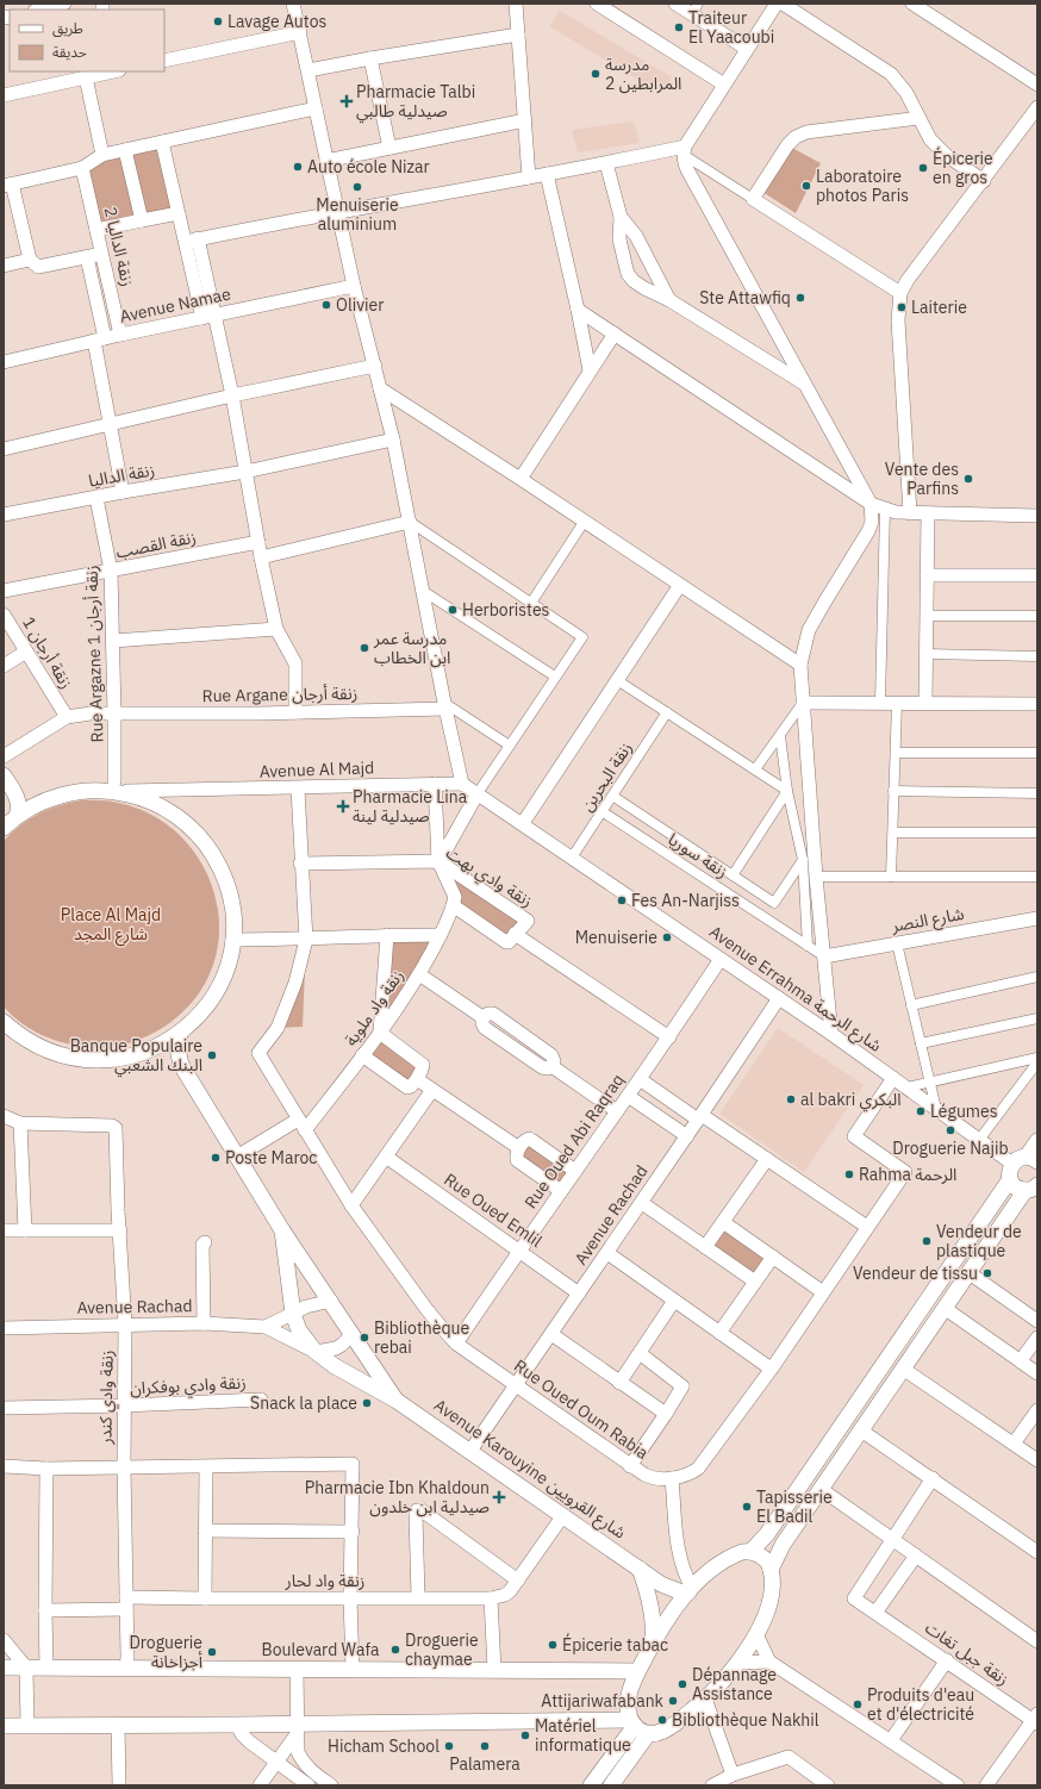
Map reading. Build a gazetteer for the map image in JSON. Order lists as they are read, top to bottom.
{
  "streets": {
    "street": [
      "زنقة الداليا 2",
      "Avenue Namae",
      "زنقة الداليا",
      "زنقة القصب",
      "زنقة أرجان 1",
      "Rue Argazne 1 زنقة أرجان",
      "Rue Argane زنقة أرجان",
      "Avenue Al Majd",
      "زنقة البحرين",
      "زنقة سوريا",
      "زنقة وادي بهت",
      "شارع النصر",
      "Avenue Errahma شارع الرحمة",
      "زنقة واد ملوية",
      "Rue Oued Abi Raqraq",
      "Rue Oued Emlil",
      "Avenue Rachad",
      "زنقة وادي بوفكران",
      "زنقة وادي كندر",
      "Rue Oued Oum Rabia",
      "Avenue Karouyine شارع القرويين",
      "زنقة واد لحار",
      "Boulevard Wafa",
      "زنقة جبل تغات"
    ]
  },
  "crossings": [
    ["زنقة الداليا 2", "Avenue Namae"],
    ["زنقة الداليا 2", "زنقة الداليا"],
    ["زنقة الداليا", "Rue Argazne 1 زنقة أرجان"],
    ["زنقة القصب", "Rue Argazne 1 زنقة أرجان"],
    ["Rue Argazne 1 زنقة أرجان", "Rue Argane زنقة أرجان"],
    ["Rue Argazne 1 زنقة أرجان", "Avenue Al Majd"],
    ["Avenue Al Majd", "Avenue Errahma شارع الرحمة"],
    ["Avenue Al Majd", "Rue Oued Oum Rabia"],
    ["زنقة البحرين", "زنقة سوريا"],
    ["زنقة البحرين", "Avenue Errahma شارع الرحمة"],
    ["زنقة سوريا", "شارع النصر"],
    ["زنقة وادي بهت", "Rue Oued Oum Rabia"],
    ["Avenue Errahma شارع الرحمة", "Rue Oued Abi Raqraq"],
    ["Avenue Errahma شارع الرحمة", "Avenue Rachad"],
    ["Avenue Errahma شارع الرحمة", "Rue Oued Oum Rabia"],
    ["زنقة واد ملوية", "Rue Oued Oum Rabia"],
    ["Rue Oued Abi Raqraq", "Rue Oued Emlil"],
    ["Rue Oued Abi Raqraq", "Rue Oued Oum Rabia"],
    ["Rue Oued Emlil", "Avenue Rachad"],
    ["Avenue Rachad", "زنقة وادي كندر"],
    ["Avenue Rachad", "Rue Oued Oum Rabia"],
    ["Avenue Rachad", "Avenue Karouyine شارع القرويين"],
    ["زنقة وادي بوفكران", "زنقة وادي كندر"],
    ["زنقة وادي كندر", "زنقة واد لحار"],
    ["زنقة وادي كندر", "Boulevard Wafa"],
    ["Avenue Karouyine شارع القرويين", "زنقة واد لحار"]
  ],
  "parks": ["Place Al Majd شارع المجد"],
  "places": {
    "other": [
      "Lavage Autos",
      "Traiteur El Yaacoubi",
      "مدرسة المرابطين 2",
      "Auto école Nizar",
      "Épicerie en gros",
      "Laboratoire photos Paris",
      "Menuiserie aluminium",
      "Ste Attawfiq",
      "Olivier",
      "Laiterie",
      "Vente des Parfins",
      "Herboristes",
      "مدرسة عمر ابن الخطاب",
      "Fes An-Narjiss",
      "Menuiserie",
      "Banque Populaire البنك الشعبي",
      "al bakri البكري",
      "Légumes",
      "Droguerie Najib",
      "Poste Maroc",
      "Rahma الرحمة",
      "Vendeur de plastique",
      "Vendeur de tissu",
      "Bibliothèque rebai",
      "Snack la place",
      "Tapisserie El Badil",
      "Épicerie tabac",
      "Droguerie chaymae",
      "Droguerie أجزاخانة",
      "Dépannage Assistance",
      "Attijariwafabank",
      "Produits d'eau et d'électricité",
      "Bibliothèque Nakhil",
      "Matériel informatique",
      "Hicham School",
      "Palamera"
    ],
    "health": ["Pharmacie Talbi صيدلية طالبي", "Pharmacie Lina صيدلية لينة", "Pharmacie Ibn Khaldoun صيدلية ابن خلدون"]
  },
  "legend": ["طريق", "حديقة"]
}
